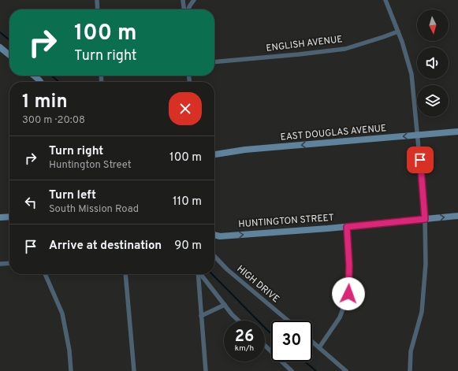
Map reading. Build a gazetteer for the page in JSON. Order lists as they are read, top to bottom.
{
  "streets": {
    "street": [
      "ENGLISH AVENUE",
      "EAST DOUGLAS AVENUE",
      "HUNTINGTON STREET",
      "HIGH DRIVE"
    ]
  },
  "one_way": ["EAST DOUGLAS AVENUE", "HUNTINGTON STREET"],
  "north": "bottom",
  "page": {
    "turn": ["100 m", "Turn right"],
    "heading": ["1 min", "300 m · 20:08"],
    "list": [
      {
        "name": "Turn right",
        "note": "Huntington Street",
        "value": "100 m"
      },
      {
        "name": "Turn left",
        "note": "South Mission Road",
        "value": "110 m"
      },
      {
        "name": "Arrive at destination",
        "value": "90 m"
      }
    ],
    "speed": "26 km/h",
    "limit": "30"
  }
}
